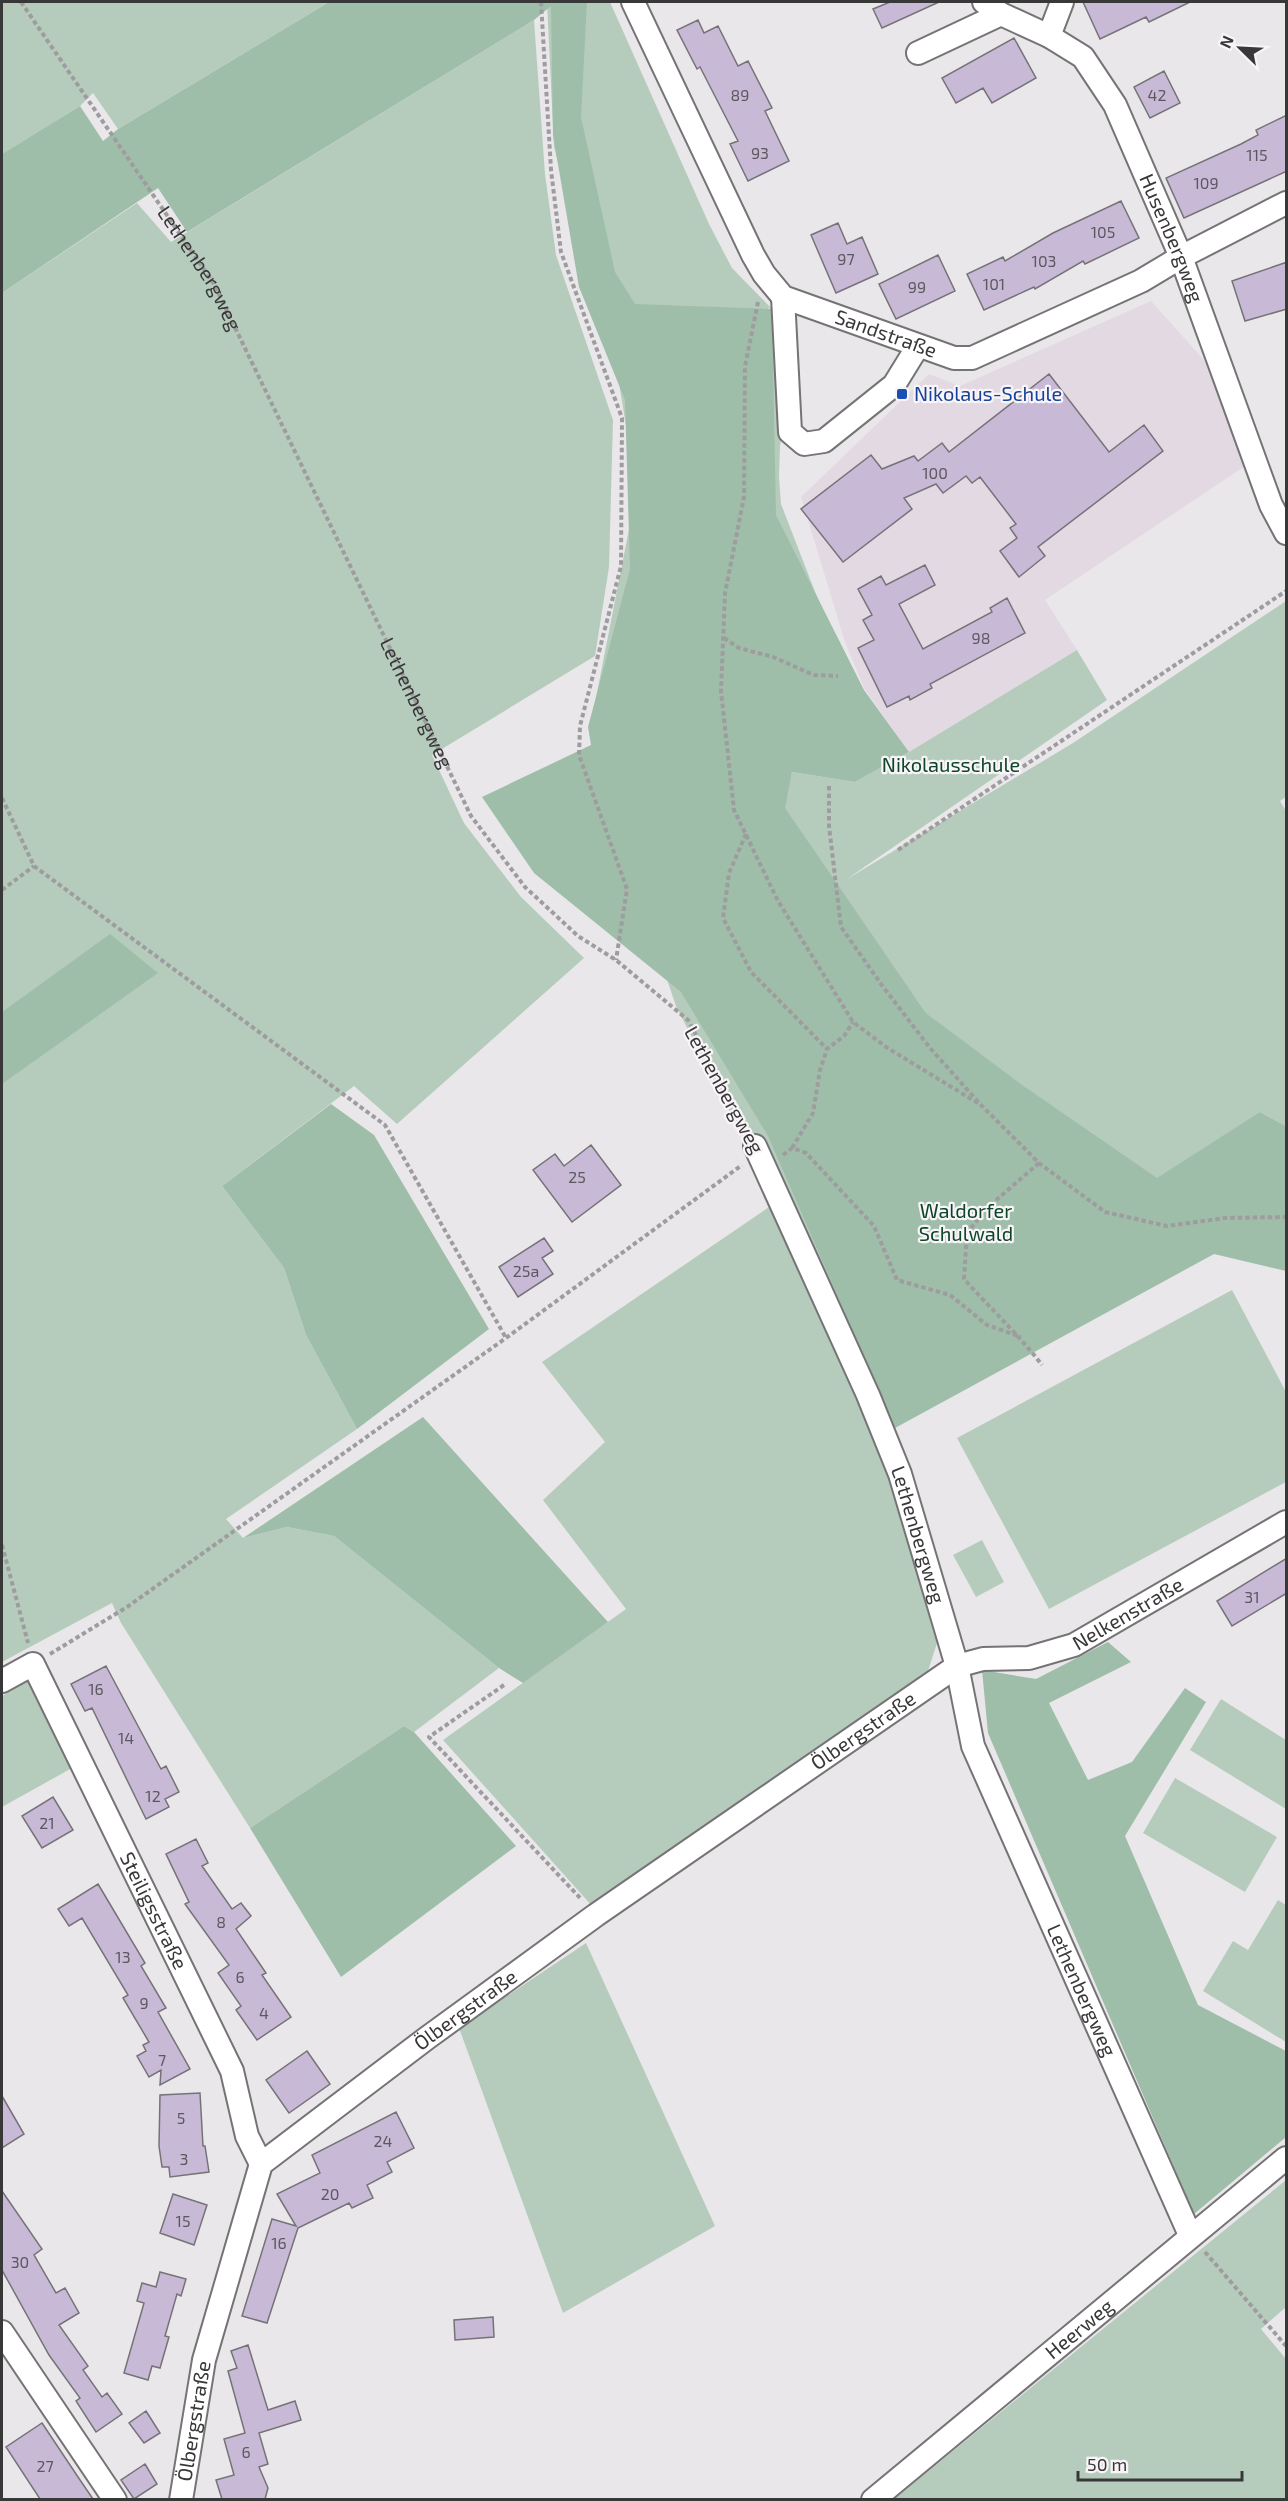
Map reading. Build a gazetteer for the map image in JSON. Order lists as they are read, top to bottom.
{
  "streets": {
    "street": [
      "Husenbergweg",
      "Lethenbergweg",
      "Sandstraße",
      "Nelkenstraße",
      "Ölbergstraße",
      "Steiligsstraße",
      "Heerweg"
    ]
  },
  "crossings": [
    ["Husenbergweg", "Sandstraße"],
    ["Lethenbergweg", "Nelkenstraße"],
    ["Lethenbergweg", "Ölbergstraße"],
    ["Lethenbergweg", "Heerweg"],
    ["Nelkenstraße", "Ölbergstraße"],
    ["Ölbergstraße", "Steiligsstraße"]
  ],
  "parks": ["Nikolausschule", "Waldorfer Schulwald"],
  "places": {
    "transit": ["Nikolaus-Schule"]
  },
  "house_numbers": [
    "89",
    "42",
    "93",
    "115",
    "109",
    "105",
    "97",
    "103",
    "101",
    "99",
    "100",
    "98",
    "25",
    "25a",
    "31",
    "16",
    "14",
    "12",
    "21",
    "8",
    "13",
    "6",
    "9",
    "4",
    "7",
    "5",
    "24",
    "3",
    "20",
    "15",
    "16",
    "30",
    "6",
    "27"
  ],
  "scale_bar": "50 m",
  "north": "top left"
}
